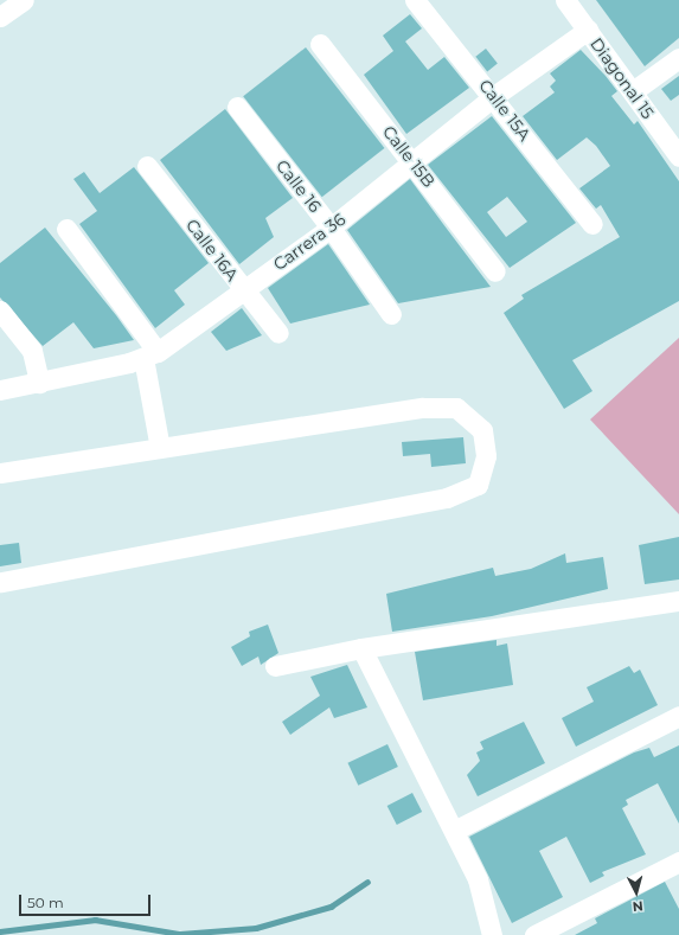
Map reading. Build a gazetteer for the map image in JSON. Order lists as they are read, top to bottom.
{
  "streets": {
    "street": [
      "Diagonal 15",
      "Calle 15A",
      "Calle 15B",
      "Calle 16",
      "Carrera 36",
      "Calle 16A"
    ]
  },
  "crossings": [
    ["Diagonal 15", "Carrera 36"],
    ["Calle 15A", "Carrera 36"],
    ["Calle 15B", "Carrera 36"],
    ["Calle 16", "Carrera 36"],
    ["Carrera 36", "Calle 16A"]
  ],
  "scale_bar": "50 m",
  "north": "bottom"
}
